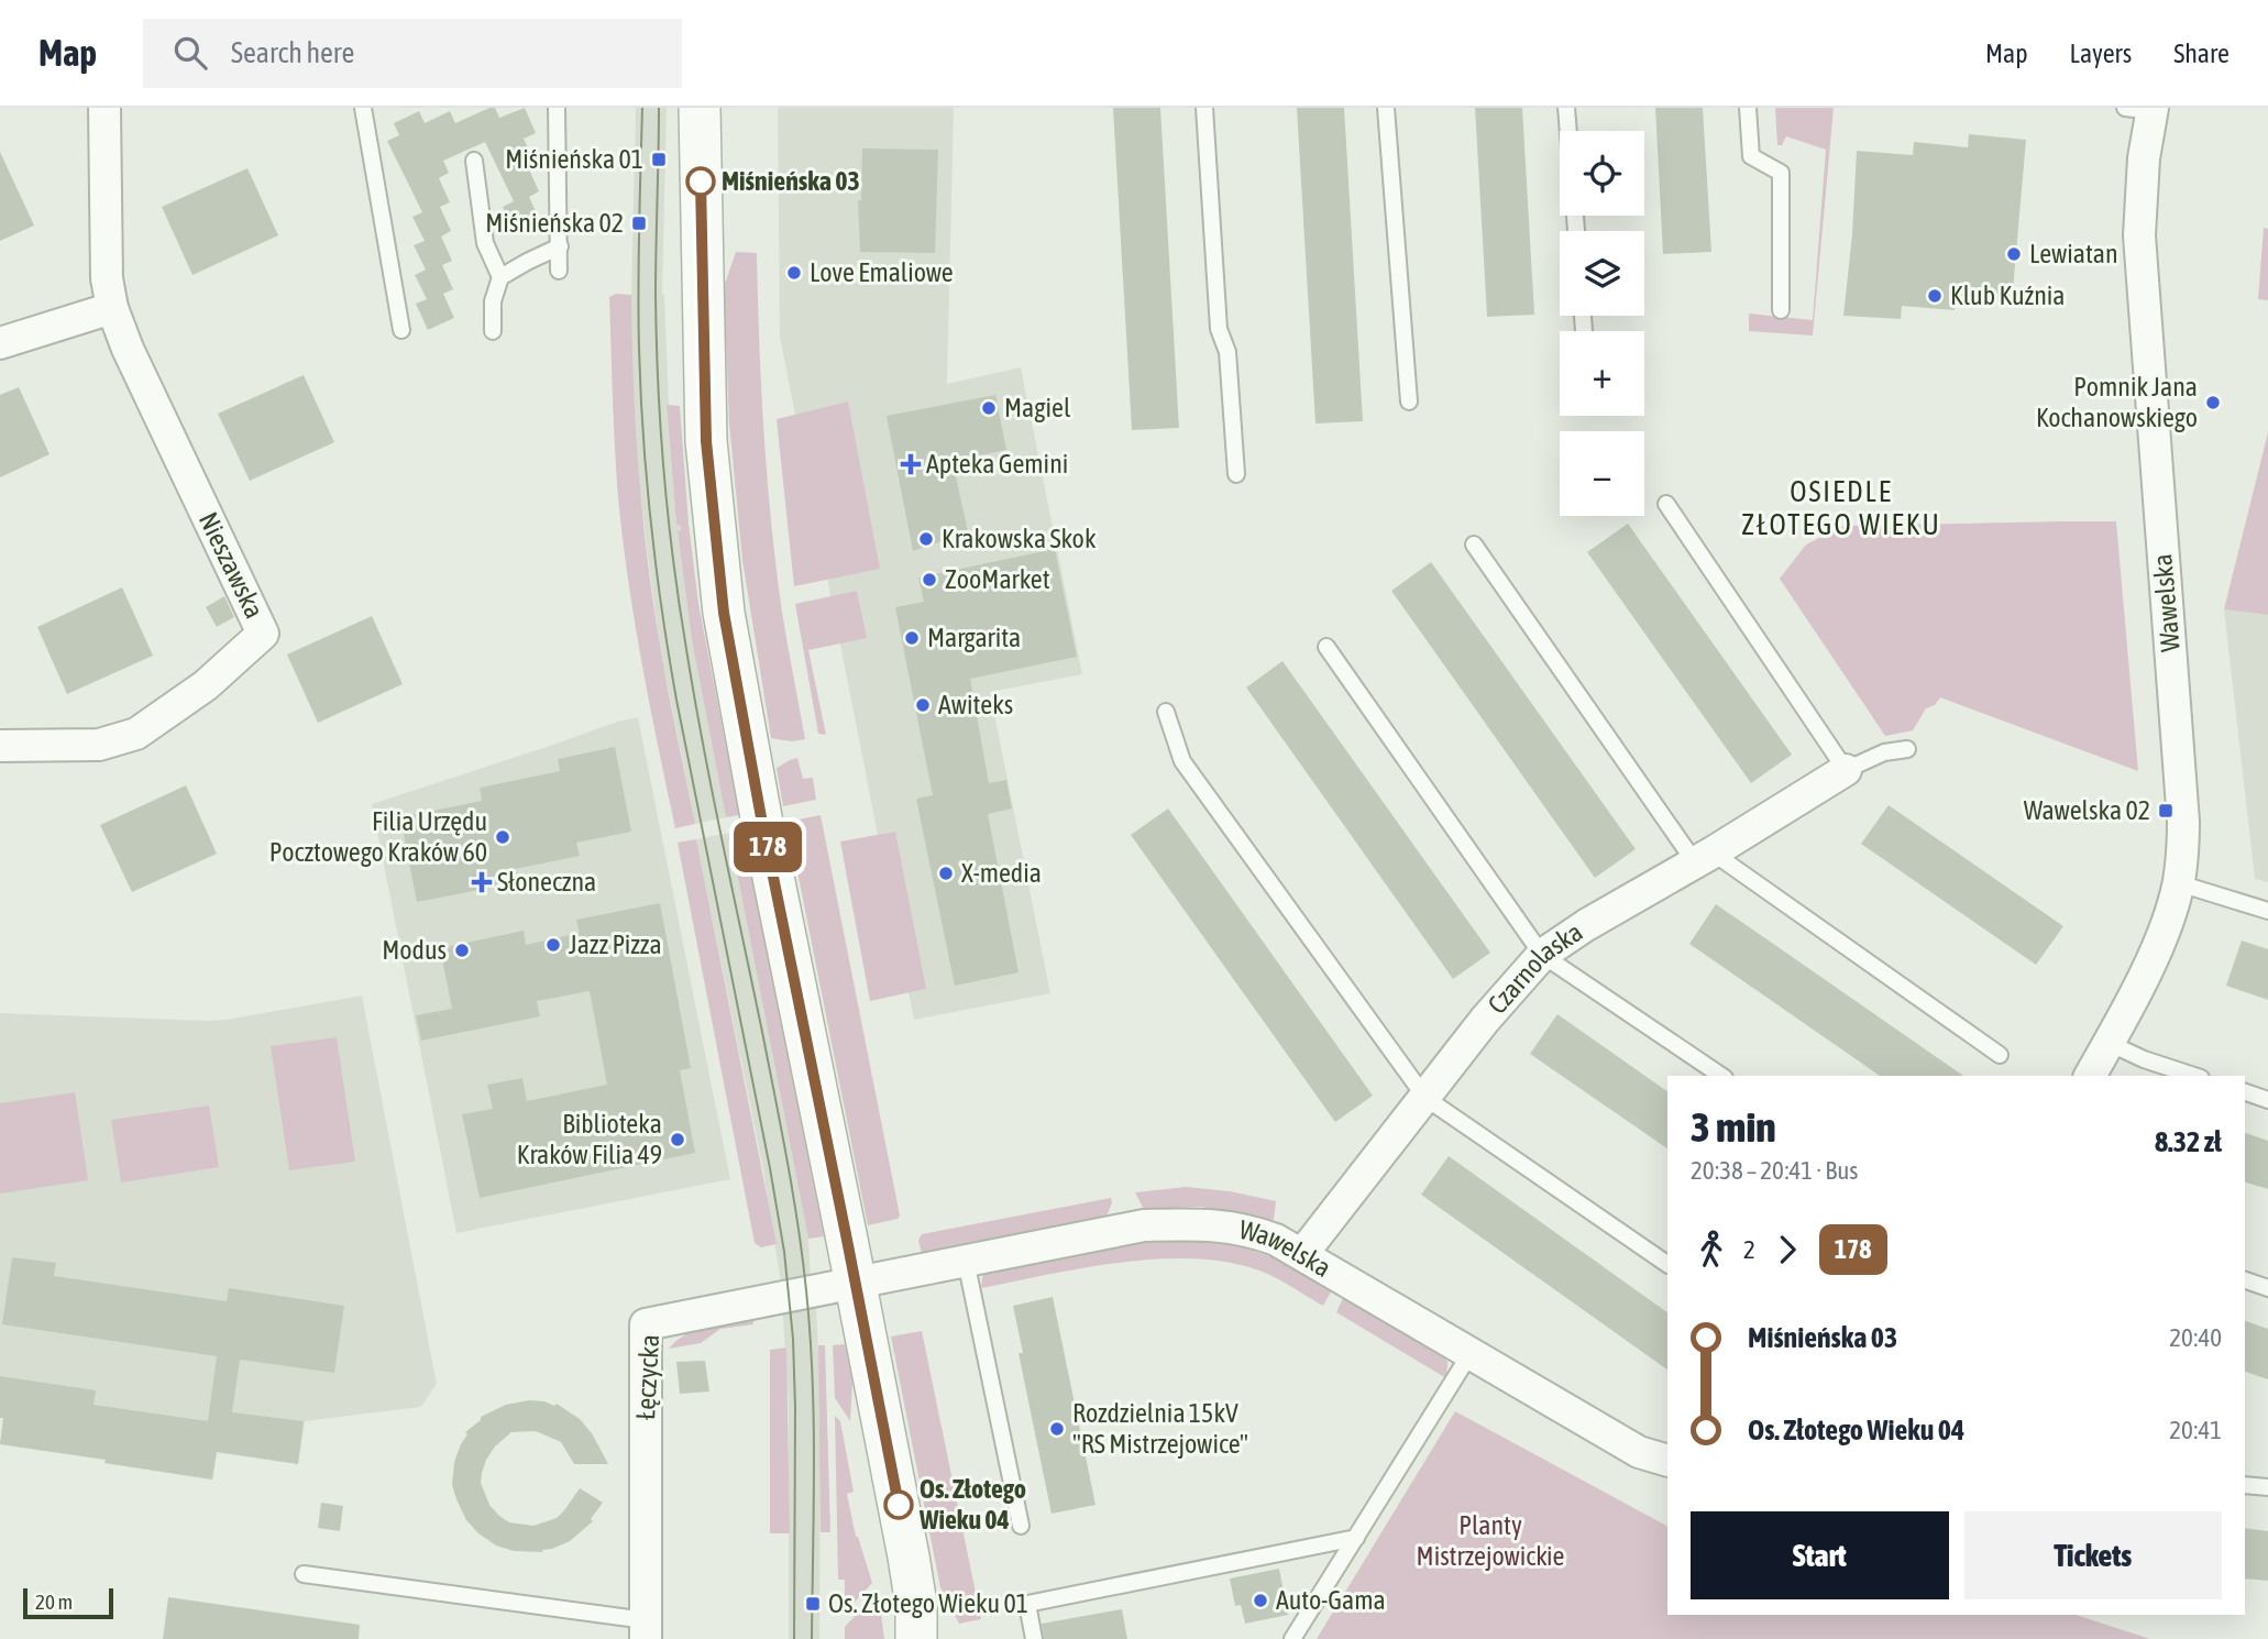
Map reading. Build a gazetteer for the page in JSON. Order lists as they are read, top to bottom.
{
  "streets": {
    "street": [
      "Nieszawska",
      "Wawelska",
      "Czarnolaska",
      "Łęczycka"
    ]
  },
  "crossings": [
    ["Wawelska", "Czarnolaska"],
    ["Wawelska", "Łęczycka"]
  ],
  "districts": ["OSIEDLE ZŁOTEGO WIEKU"],
  "parks": ["Planty Mistrzejowickie"],
  "places": {
    "transit": [
      "Miśnieńska 01",
      "Miśnieńska 02",
      "Wawelska 02",
      "Os. Złotego Wieku 01"
    ],
    "other": [
      "Miśnieńska 03",
      "Lewiatan",
      "Love Emaliowe",
      "Klub Kuźnia",
      "Pomnik Jana Kochanowskiego",
      "Magiel",
      "Krakowska Skok",
      "ZooMarket",
      "Margarita",
      "Awiteks",
      "Filia Urzędu Pocztowego Kraków 60",
      "X-media",
      "Jazz Pizza",
      "Modus",
      "Biblioteka Kraków Filia 49",
      "Rozdzielnia 15kV \"RS Mistrzejowice\"",
      "Os. Złotego Wieku 04",
      "Auto-Gama"
    ],
    "health": ["Apteka Gemini", "Słoneczna"]
  },
  "lines": ["bus line 178"],
  "scale_bar": "20 m",
  "page": {
    "header": "Map",
    "search": "Search here",
    "nav": ["Map", "Layers", "Share"],
    "on_map": "178",
    "map_buttons": ["+", "−"],
    "heading": ["3 min", "20:38 – 20:41 · Bus", "8.32 zł"],
    "legs": ["2", "178"],
    "list": [
      {
        "name": "Miśnieńska 03",
        "value": "20:40"
      },
      {
        "name": "Os. Złotego Wieku 04",
        "value": "20:41"
      }
    ],
    "buttons": ["Start", "Tickets"],
    "scale": "20 m"
  }
}
